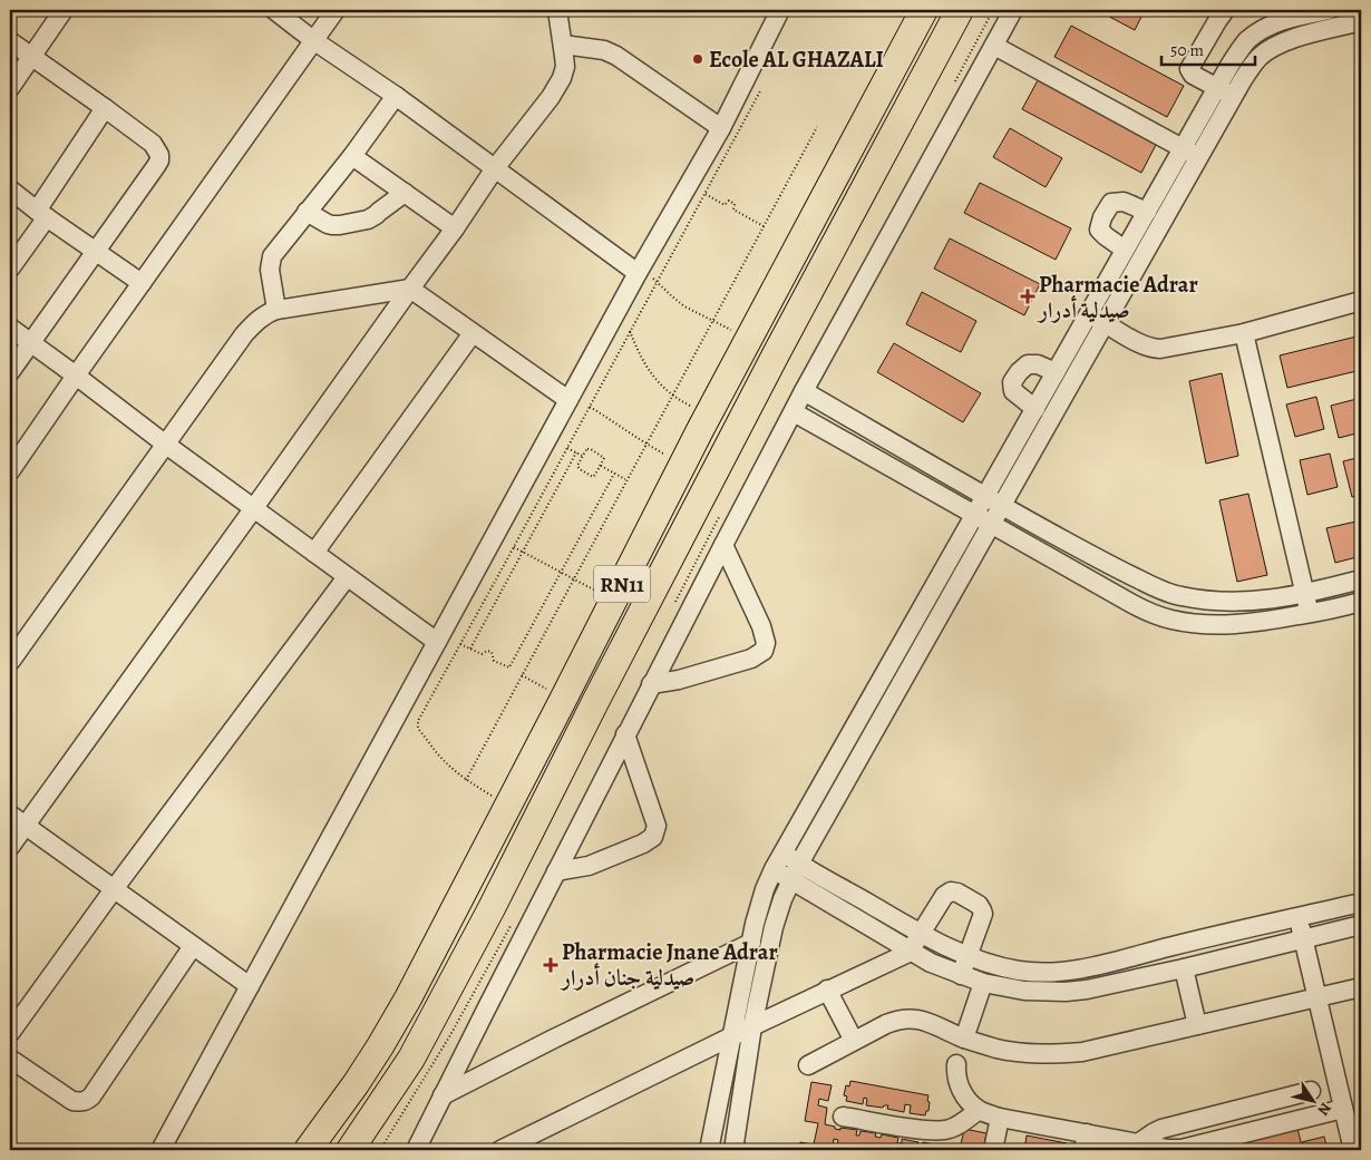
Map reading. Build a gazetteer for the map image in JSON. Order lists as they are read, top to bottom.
{
  "streets": {
    "highway": ["RN11"]
  },
  "places": {
    "other": ["Ecole AL GHAZALI"],
    "health": ["Pharmacie Adrar صيدلية أدرار", "Pharmacie Jnane Adrar صيدلية جنان أدرار"]
  },
  "scale_bar": "50 m",
  "north": "bottom right"
}
